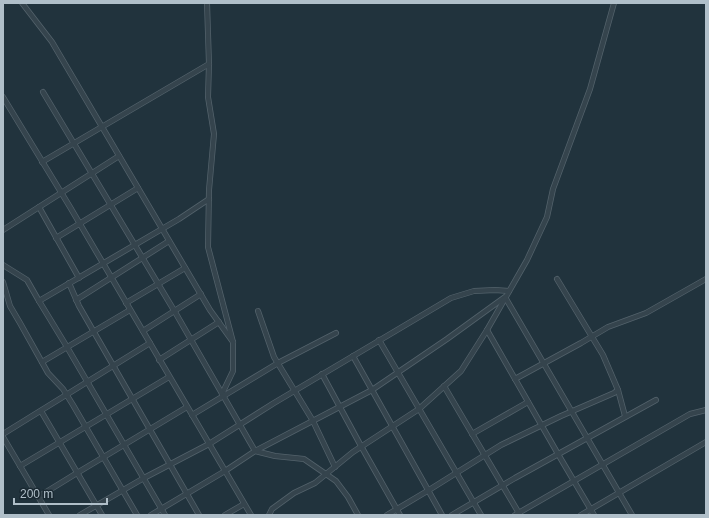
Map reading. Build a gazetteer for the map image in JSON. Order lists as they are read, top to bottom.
{
  "scale_bar": "200 m"
}
